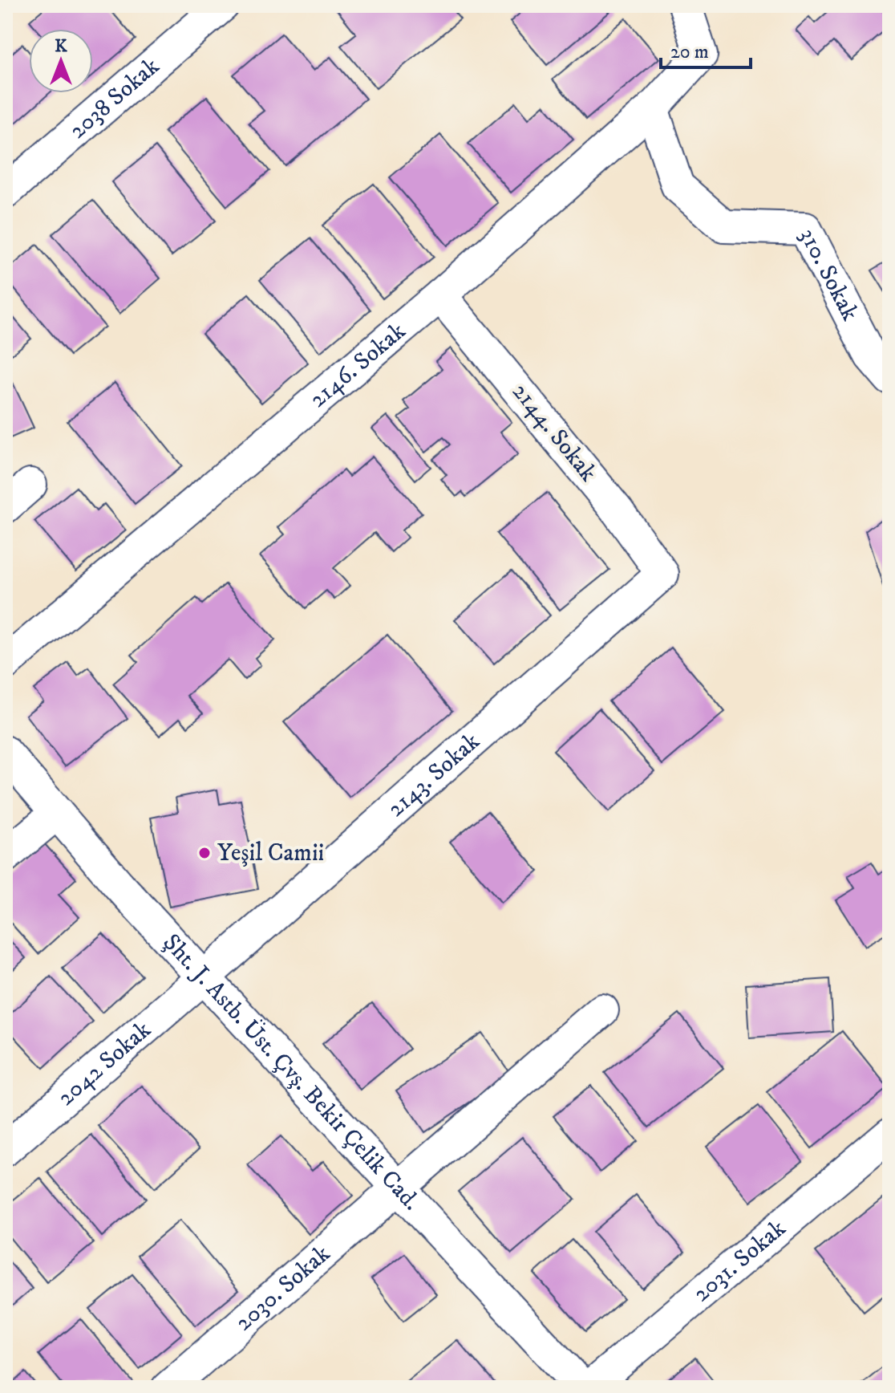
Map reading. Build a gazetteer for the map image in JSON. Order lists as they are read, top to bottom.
{
  "streets": {
    "street": [
      "2038 Sokak",
      "310. Sokak",
      "2146. Sokak",
      "2144. Sokak",
      "2143. Sokak",
      "2042 Sokak",
      "Şht. J. Astb. Üst. Çvş. Bekir Çelik Cad.",
      "2031. Sokak",
      "2030. Sokak"
    ]
  },
  "crossings": [
    ["310. Sokak", "2146. Sokak"],
    ["2146. Sokak", "2144. Sokak"],
    ["2144. Sokak", "2143. Sokak"],
    ["2143. Sokak", "2042 Sokak"],
    ["2143. Sokak", "Şht. J. Astb. Üst. Çvş. Bekir Çelik Cad."],
    ["2042 Sokak", "Şht. J. Astb. Üst. Çvş. Bekir Çelik Cad."],
    ["Şht. J. Astb. Üst. Çvş. Bekir Çelik Cad.", "2030. Sokak"]
  ],
  "places": ["Yeşil Camii"],
  "scale_bar": "20 m",
  "north": "top"
}
